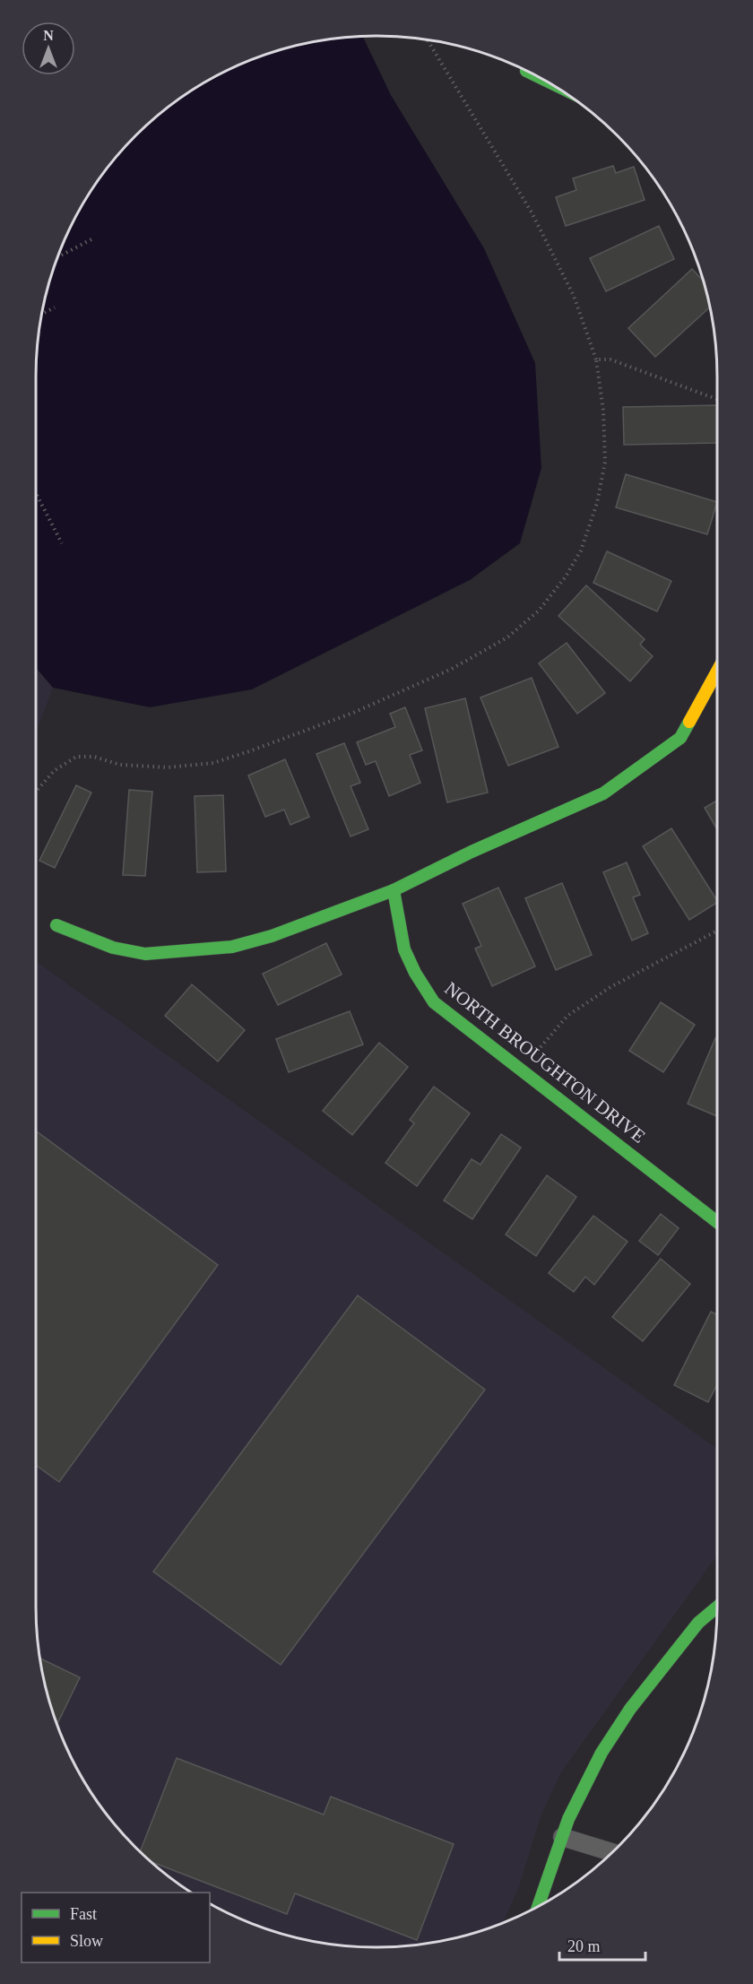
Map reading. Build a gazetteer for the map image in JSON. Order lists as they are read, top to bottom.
{
  "streets": {
    "street": ["NORTH BROUGHTON DRIVE"]
  },
  "legend": ["Fast", "Slow"],
  "scale_bar": "20 m",
  "north": "top"
}
